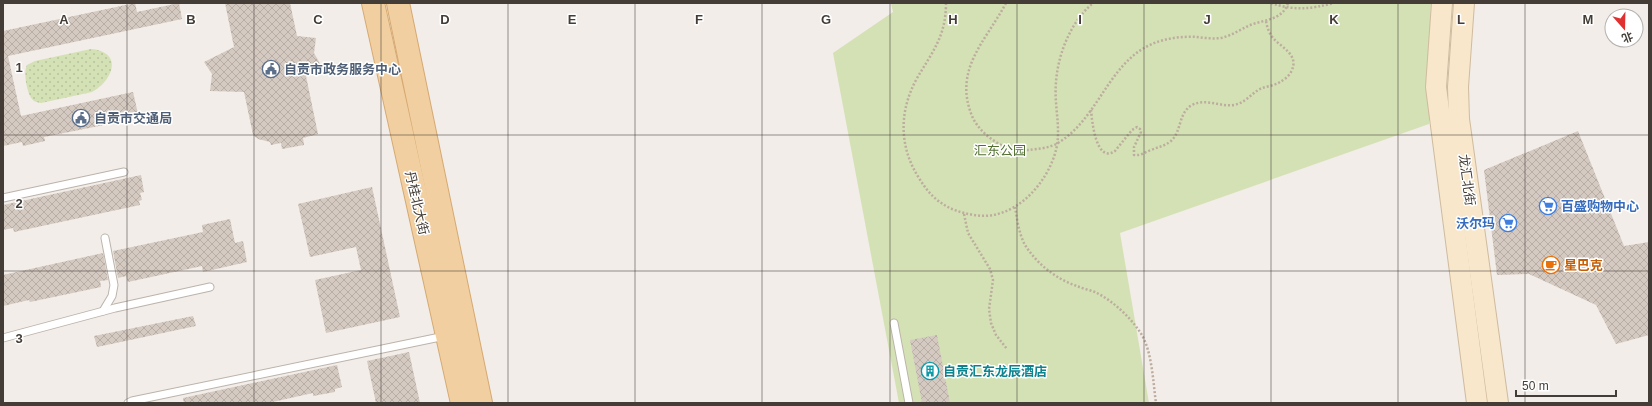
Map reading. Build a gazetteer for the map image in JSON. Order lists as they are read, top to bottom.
{
  "streets": {
    "main road": ["龙汇北街", "丹桂北大街"]
  },
  "parks": ["汇东公园"],
  "places": {
    "public building": ["自贡市政务服务中心", "自贡市交通局"],
    "supermarket": ["百盛购物中心", "沃尔玛"],
    "cafe": ["星巴克"],
    "building": ["自贡汇东龙辰酒店"]
  },
  "scale_bar": "50 m",
  "north": "bottom",
  "grid": {
    "columns": [
      "A",
      "B",
      "C",
      "D",
      "E",
      "F",
      "G",
      "H",
      "I",
      "J",
      "K",
      "L",
      "M"
    ],
    "rows": ["1", "2", "3"]
  }
}
